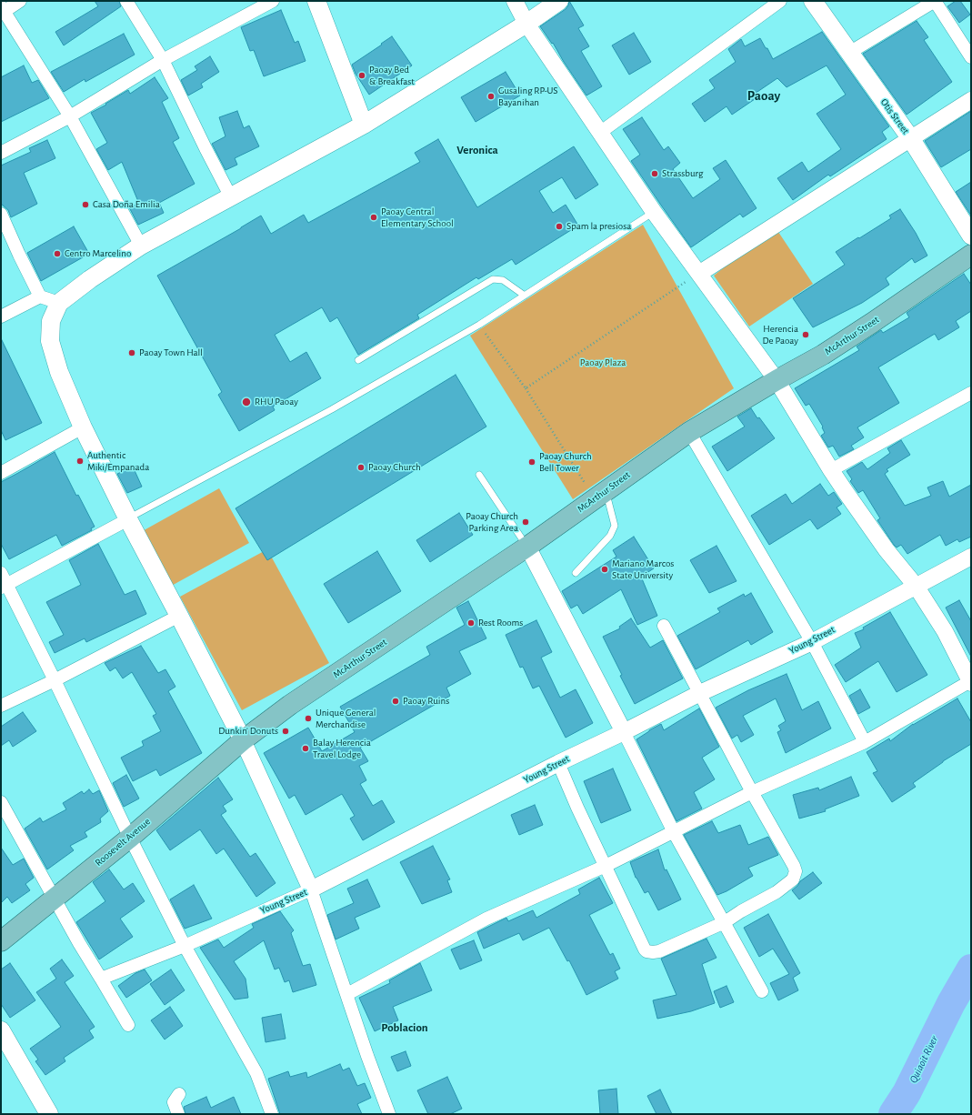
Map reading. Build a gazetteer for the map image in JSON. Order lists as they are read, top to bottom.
{
  "streets": {
    "main road": ["Otis Street", "McArthur Street", "Roosevelt Avenue"],
    "street": ["Young Street"]
  },
  "crossings": [
    ["McArthur Street", "Roosevelt Avenue"]
  ],
  "districts": ["Paoay", "Veronica", "Poblacion"],
  "water": ["Quiaoit River"],
  "parks": ["Paoay Plaza"],
  "places": [
    "Paoay Bed & Breakfast",
    "Gusaling RP-US Bayanihan",
    "Strassburg",
    "Casa Doña Emilia",
    "Paoay Central Elementary School",
    "Spam la presiosa",
    "Centro Marcelino",
    "Herencia De Paoay",
    "Paoay Town Hall",
    "RHU Paoay",
    "Authentic Miki/Empanada",
    "Paoay Church Bell Tower",
    "Paoay Church",
    "Paoay Church Parking Area",
    "Mariano Marcos State University",
    "Rest Rooms",
    "Paoay Ruins",
    "Unique General Merchandise",
    "Dunkin' Donuts",
    "Balay Herencia Travel Lodge"
  ]
}
